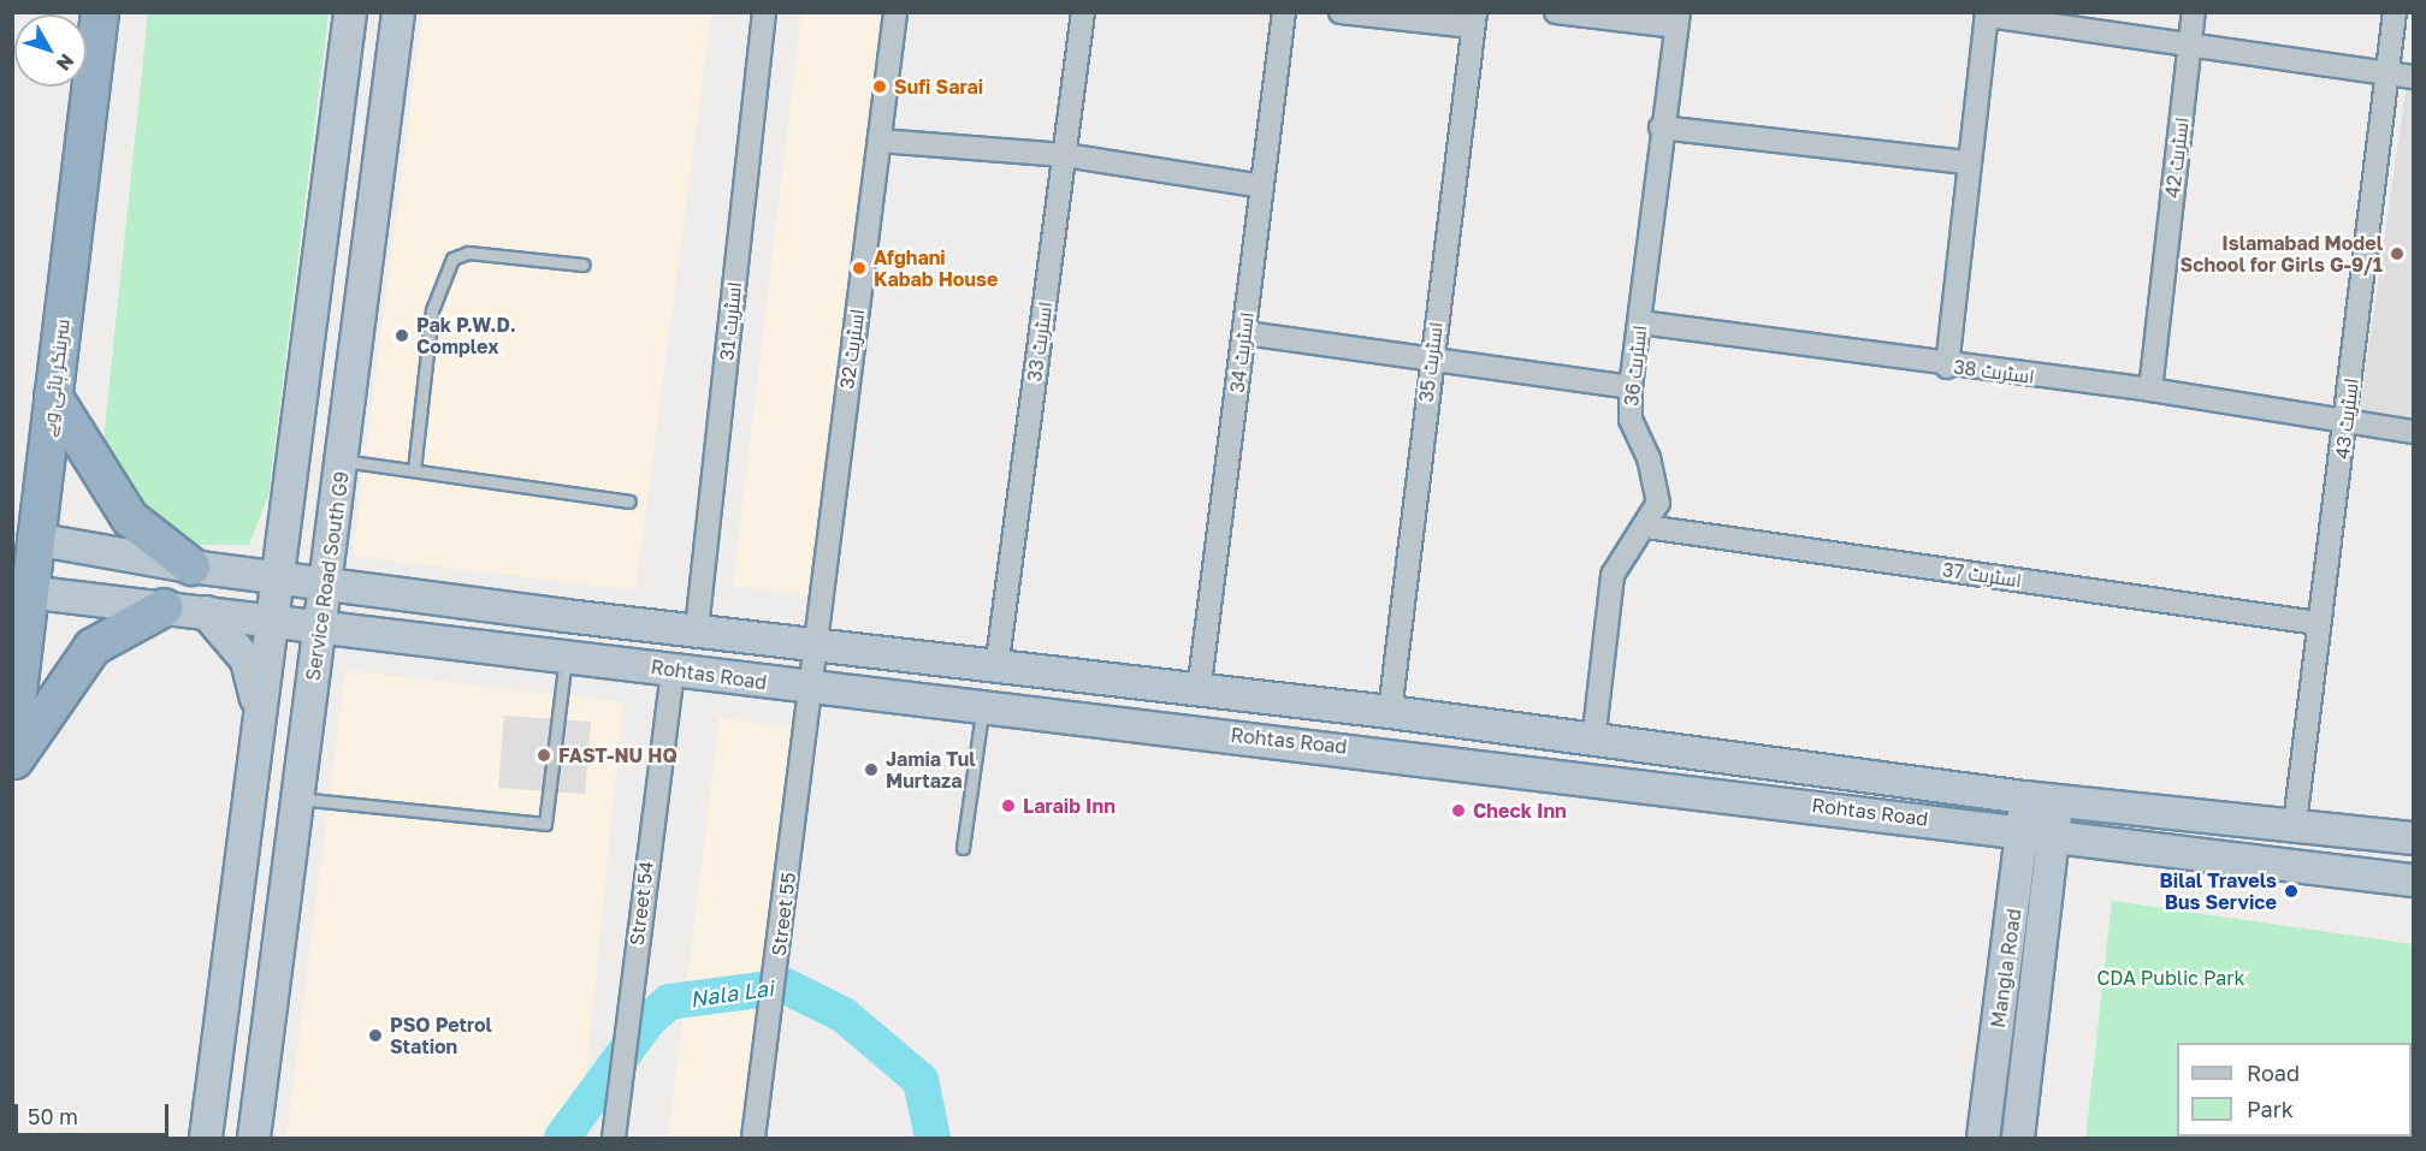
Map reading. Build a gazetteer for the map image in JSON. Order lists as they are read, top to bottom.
{
  "streets": {
    "highway": ["سرینگر ہائی وے"],
    "main road": ["Service Road South G9", "Rohtas Road", "Mangla Road"],
    "street": [
      "اسٹریٹ 42",
      "اسٹریٹ 31",
      "اسٹریٹ 33",
      "اسٹریٹ 32",
      "اسٹریٹ 34",
      "اسٹریٹ 35",
      "اسٹریٹ 36",
      "اسٹریٹ 38",
      "اسٹریٹ 43",
      "اسٹریٹ 37",
      "Street 54",
      "Street 55"
    ]
  },
  "crossings": [
    ["اسٹریٹ 42", "اسٹریٹ 38"],
    ["اسٹریٹ 31", "Rohtas Road"],
    ["اسٹریٹ 33", "Rohtas Road"],
    ["اسٹریٹ 32", "Rohtas Road"],
    ["اسٹریٹ 32", "Street 55"],
    ["اسٹریٹ 34", "Rohtas Road"],
    ["اسٹریٹ 35", "Rohtas Road"],
    ["اسٹریٹ 36", "اسٹریٹ 38"],
    ["اسٹریٹ 36", "اسٹریٹ 37"],
    ["اسٹریٹ 36", "Rohtas Road"],
    ["اسٹریٹ 38", "اسٹریٹ 43"],
    ["سرینگر ہائی وے", "Rohtas Road"],
    ["اسٹریٹ 43", "اسٹریٹ 37"],
    ["اسٹریٹ 43", "Rohtas Road"],
    ["Service Road South G9", "Rohtas Road"],
    ["Rohtas Road", "Street 54"],
    ["Rohtas Road", "Street 55"],
    ["Rohtas Road", "Mangla Road"]
  ],
  "water": ["Nala Lai"],
  "parks": ["CDA Public Park"],
  "places": [
    "Sufi Sarai",
    "Islamabad Model School for Girls G-9/1",
    "Afghani Kabab House",
    "Pak P.W.D. Complex",
    "FAST-NU HQ",
    "Jamia Tul Murtaza",
    "Laraib Inn",
    "Check Inn",
    "Bilal Travels Bus Service",
    "PSO Petrol Station"
  ],
  "legend": ["Road", "Park"],
  "scale_bar": "50 m",
  "north": "bottom right"
}
